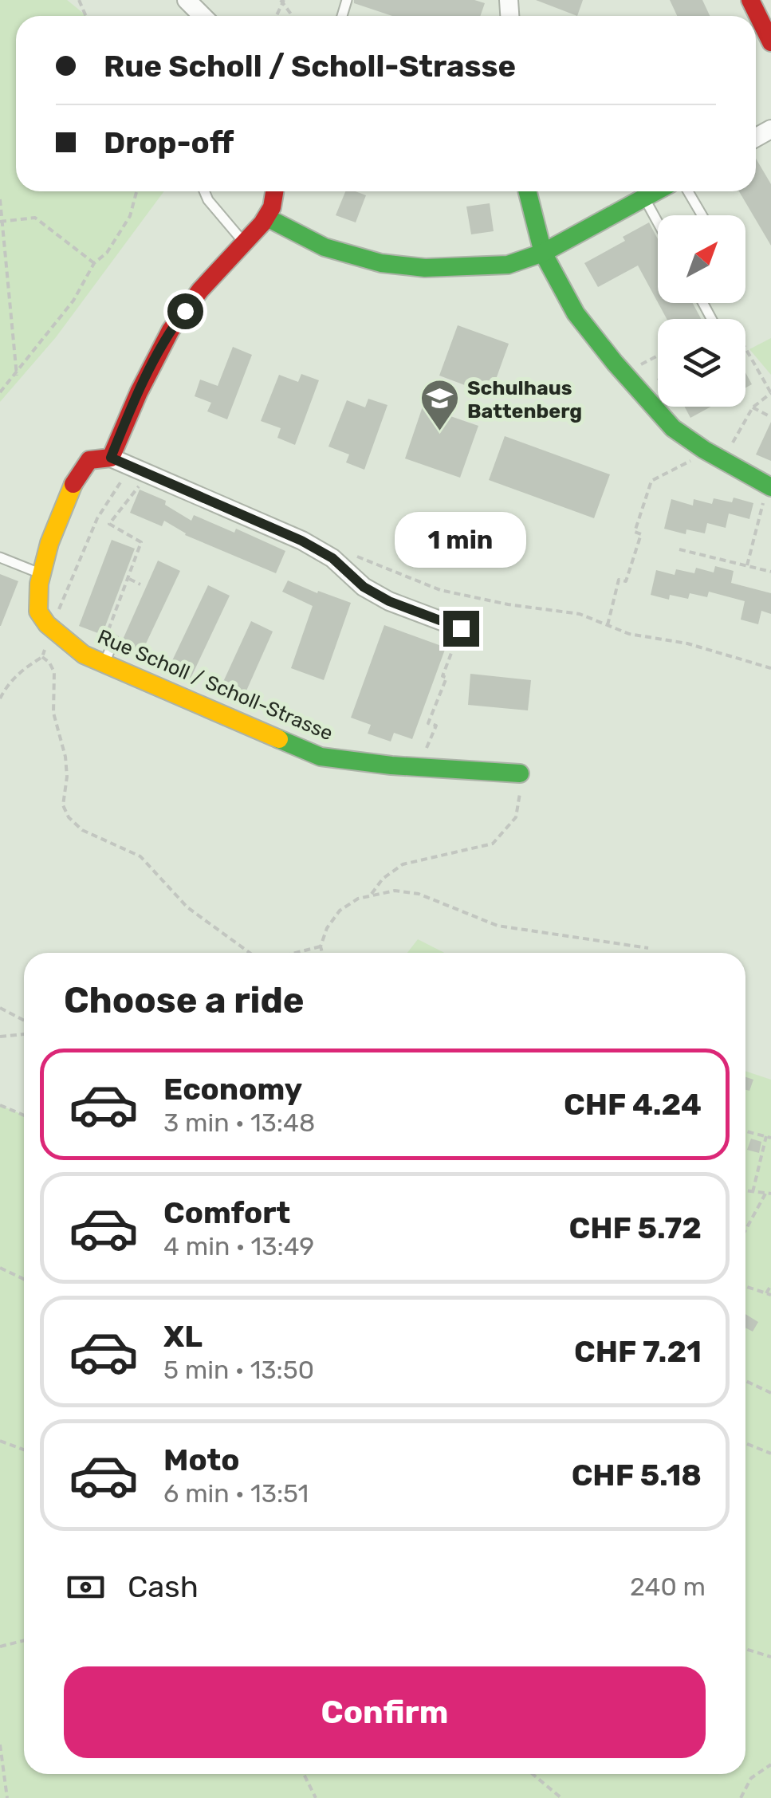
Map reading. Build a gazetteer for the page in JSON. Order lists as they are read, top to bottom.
{
  "streets": {
    "street": ["Rue Scholl / Scholl-Strasse"]
  },
  "places": {
    "school or university": ["Schulhaus Battenberg"]
  },
  "north": "top right",
  "page": {
    "banner": ["Rue Scholl / Scholl-Strasse", "Drop-off"],
    "bubble": "1 min",
    "heading": "Choose a ride",
    "list": [
      {
        "name": "Economy",
        "note": "3 min · 13:48",
        "value": "CHF 4.24"
      },
      {
        "name": "Comfort",
        "note": "4 min · 13:49",
        "value": "CHF 5.72"
      },
      {
        "name": "XL",
        "note": "5 min · 13:50",
        "value": "CHF 7.21"
      },
      {
        "name": "Moto",
        "note": "6 min · 13:51",
        "value": "CHF 5.18"
      }
    ],
    "pay": ["Cash", "240 m"],
    "buttons": "Confirm"
  }
}
